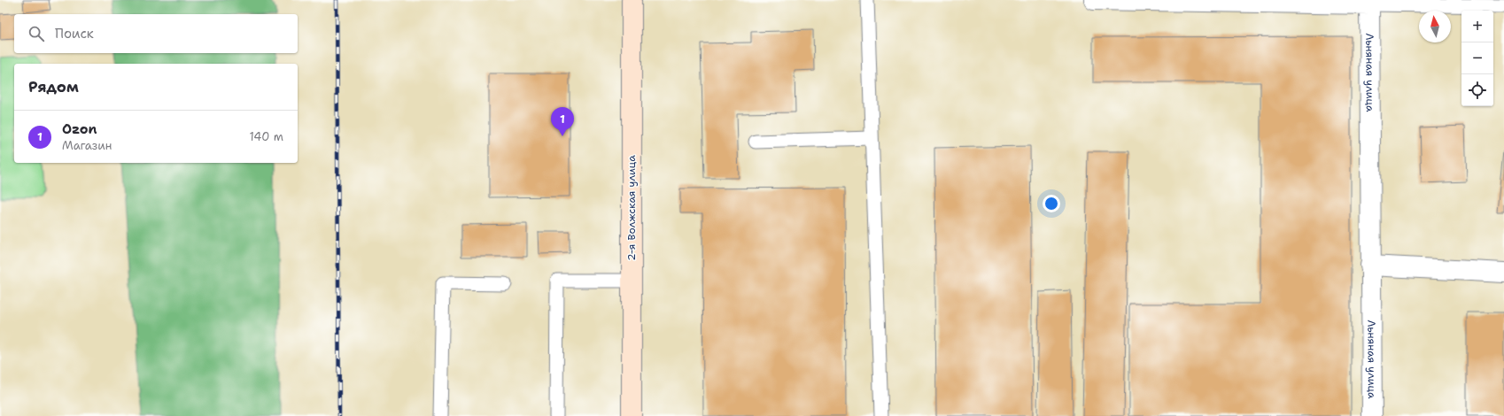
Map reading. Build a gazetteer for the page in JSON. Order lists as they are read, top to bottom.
{
  "streets": {
    "street": ["Льняная улица", "2-я Волжская улица"]
  },
  "north": "top",
  "page": {
    "map_buttons": ["+", "−"],
    "search": "Поиск",
    "heading": "Рядом",
    "pins": "1",
    "list": [
      {
        "mark": "1",
        "name": "Ozon",
        "note": "Магазин",
        "value": "140 m"
      }
    ]
  }
}
